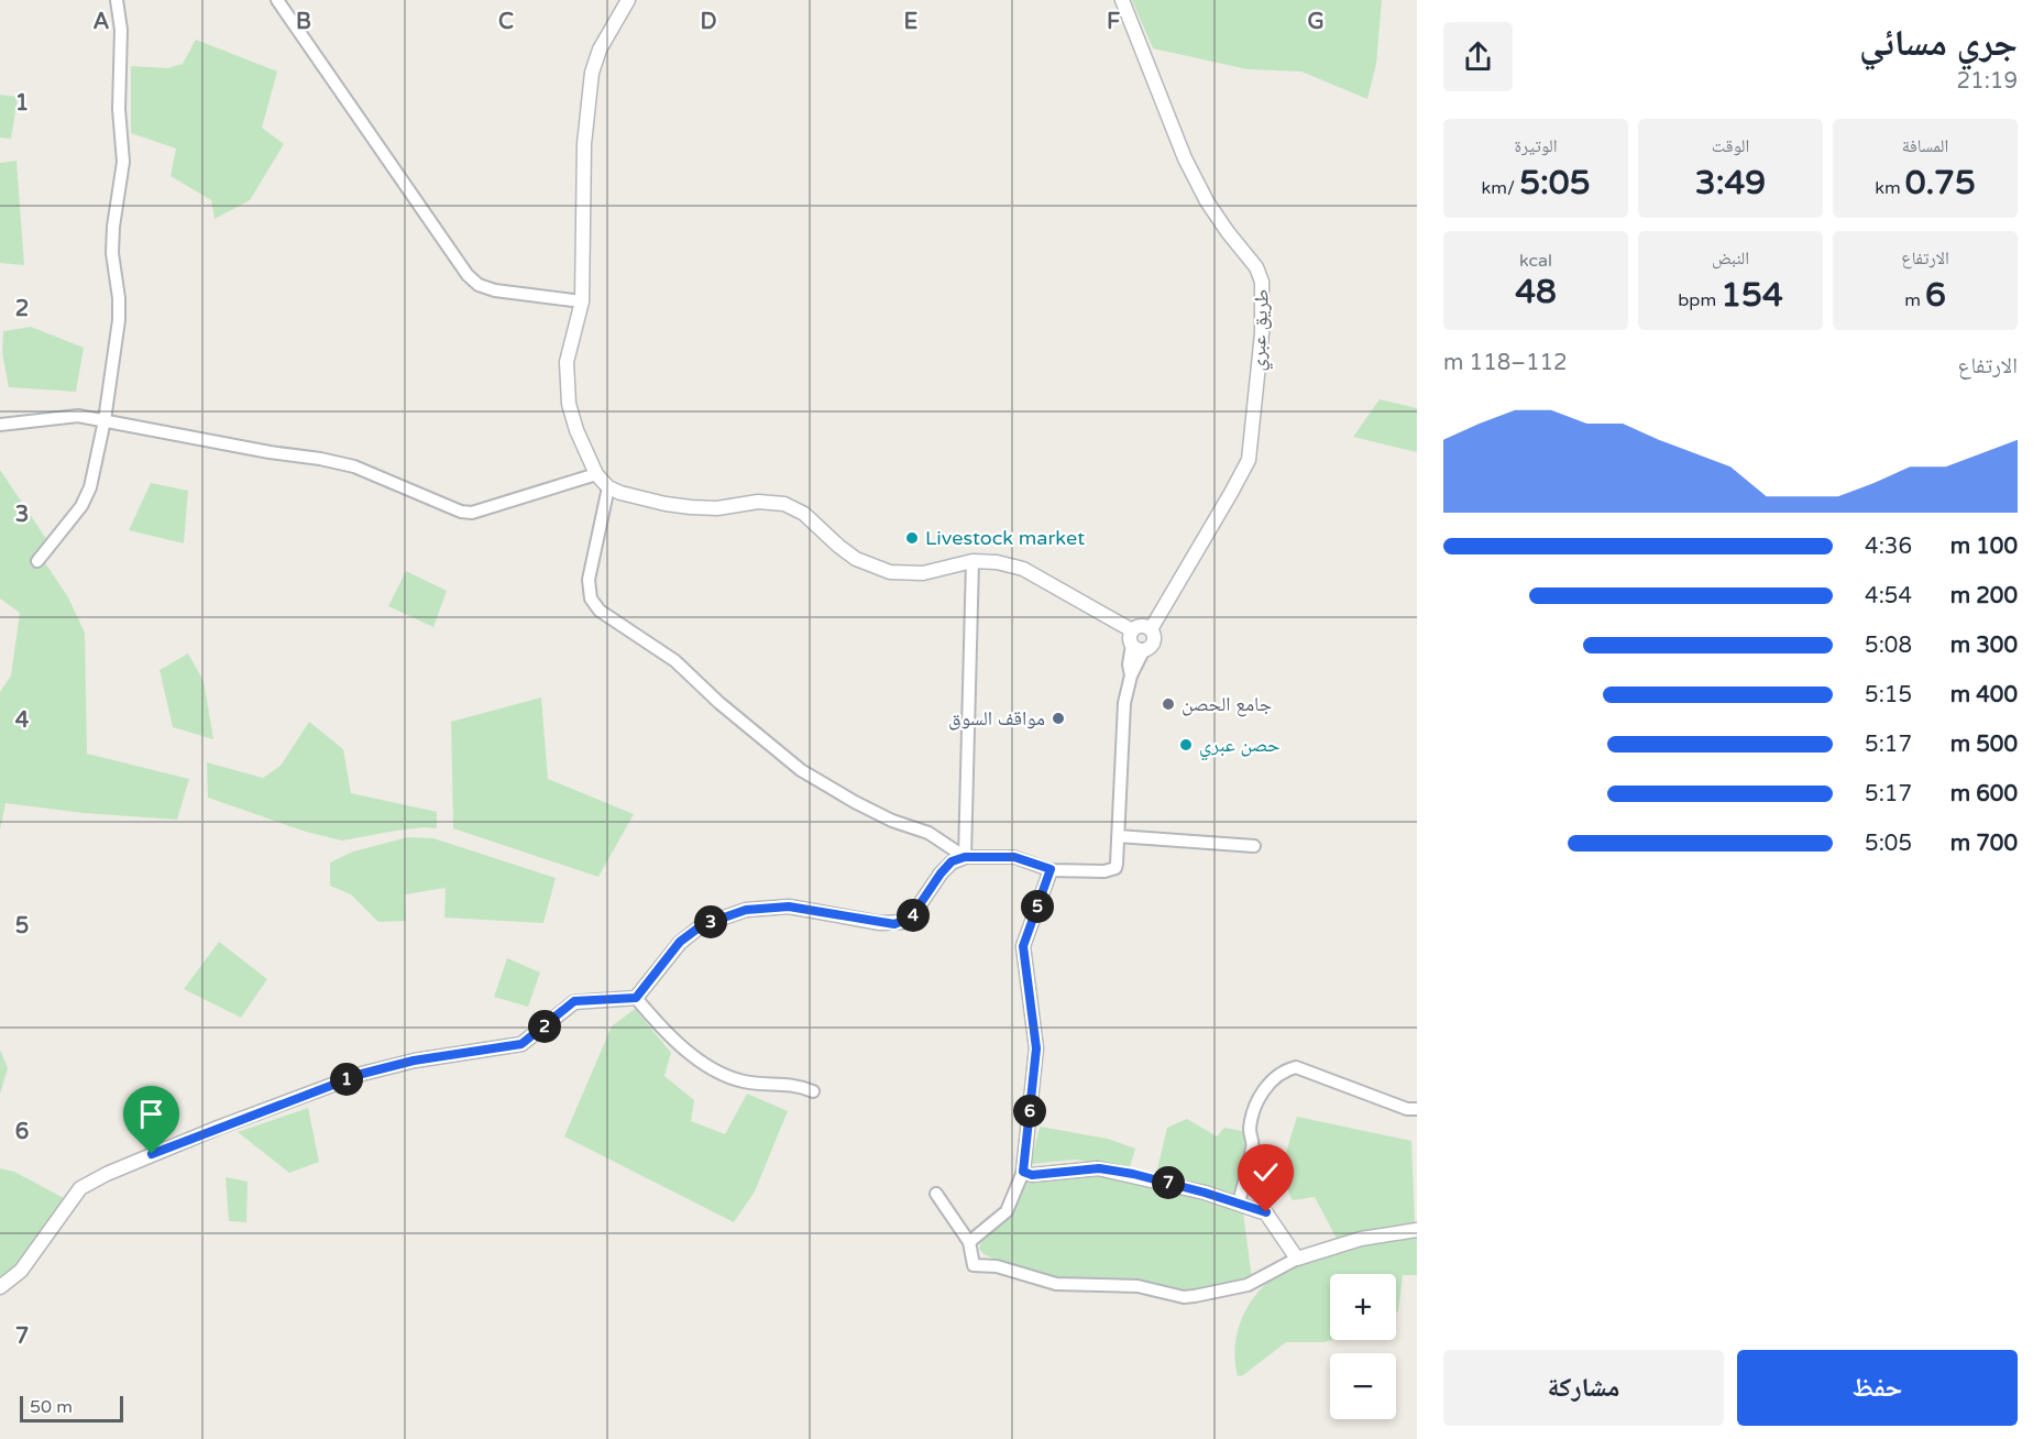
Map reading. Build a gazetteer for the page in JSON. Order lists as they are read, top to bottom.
{
  "streets": {
    "street": ["طريق عبري"]
  },
  "places": [
    "Livestock market",
    "جامع الحصن",
    "مواقف السوق",
    "حصن عبري"
  ],
  "scale_bar": "50 m",
  "page": {
    "heading": ["جري مسائي", "21:19"],
    "stats": [
      ["المسافة", "0.75 km"],
      ["الوقت", "3:49"],
      ["الوتيرة", "5:05 /km"],
      ["الارتفاع", "6 m"],
      ["النبض", "154 bpm"],
      ["kcal", "48"]
    ],
    "chart": ["الارتفاع", "112–118 m"],
    "list": [
      {
        "name": "100 m",
        "note": "4:36"
      },
      {
        "name": "200 m",
        "note": "4:54"
      },
      {
        "name": "300 m",
        "note": "5:08"
      },
      {
        "name": "400 m",
        "note": "5:15"
      },
      {
        "name": "500 m",
        "note": "5:17"
      },
      {
        "name": "600 m",
        "note": "5:17"
      },
      {
        "name": "700 m",
        "note": "5:05"
      }
    ],
    "pins": [
      "5",
      "4",
      "3",
      "2",
      "1",
      "6",
      "7"
    ],
    "map_buttons": ["+", "−"],
    "buttons": ["حفظ", "مشاركة"],
    "scale": "50 m"
  },
  "grid": {
    "columns": [
      "A",
      "B",
      "C",
      "D",
      "E",
      "F",
      "G"
    ],
    "rows": [
      "1",
      "2",
      "3",
      "4",
      "5",
      "6",
      "7"
    ]
  }
}
